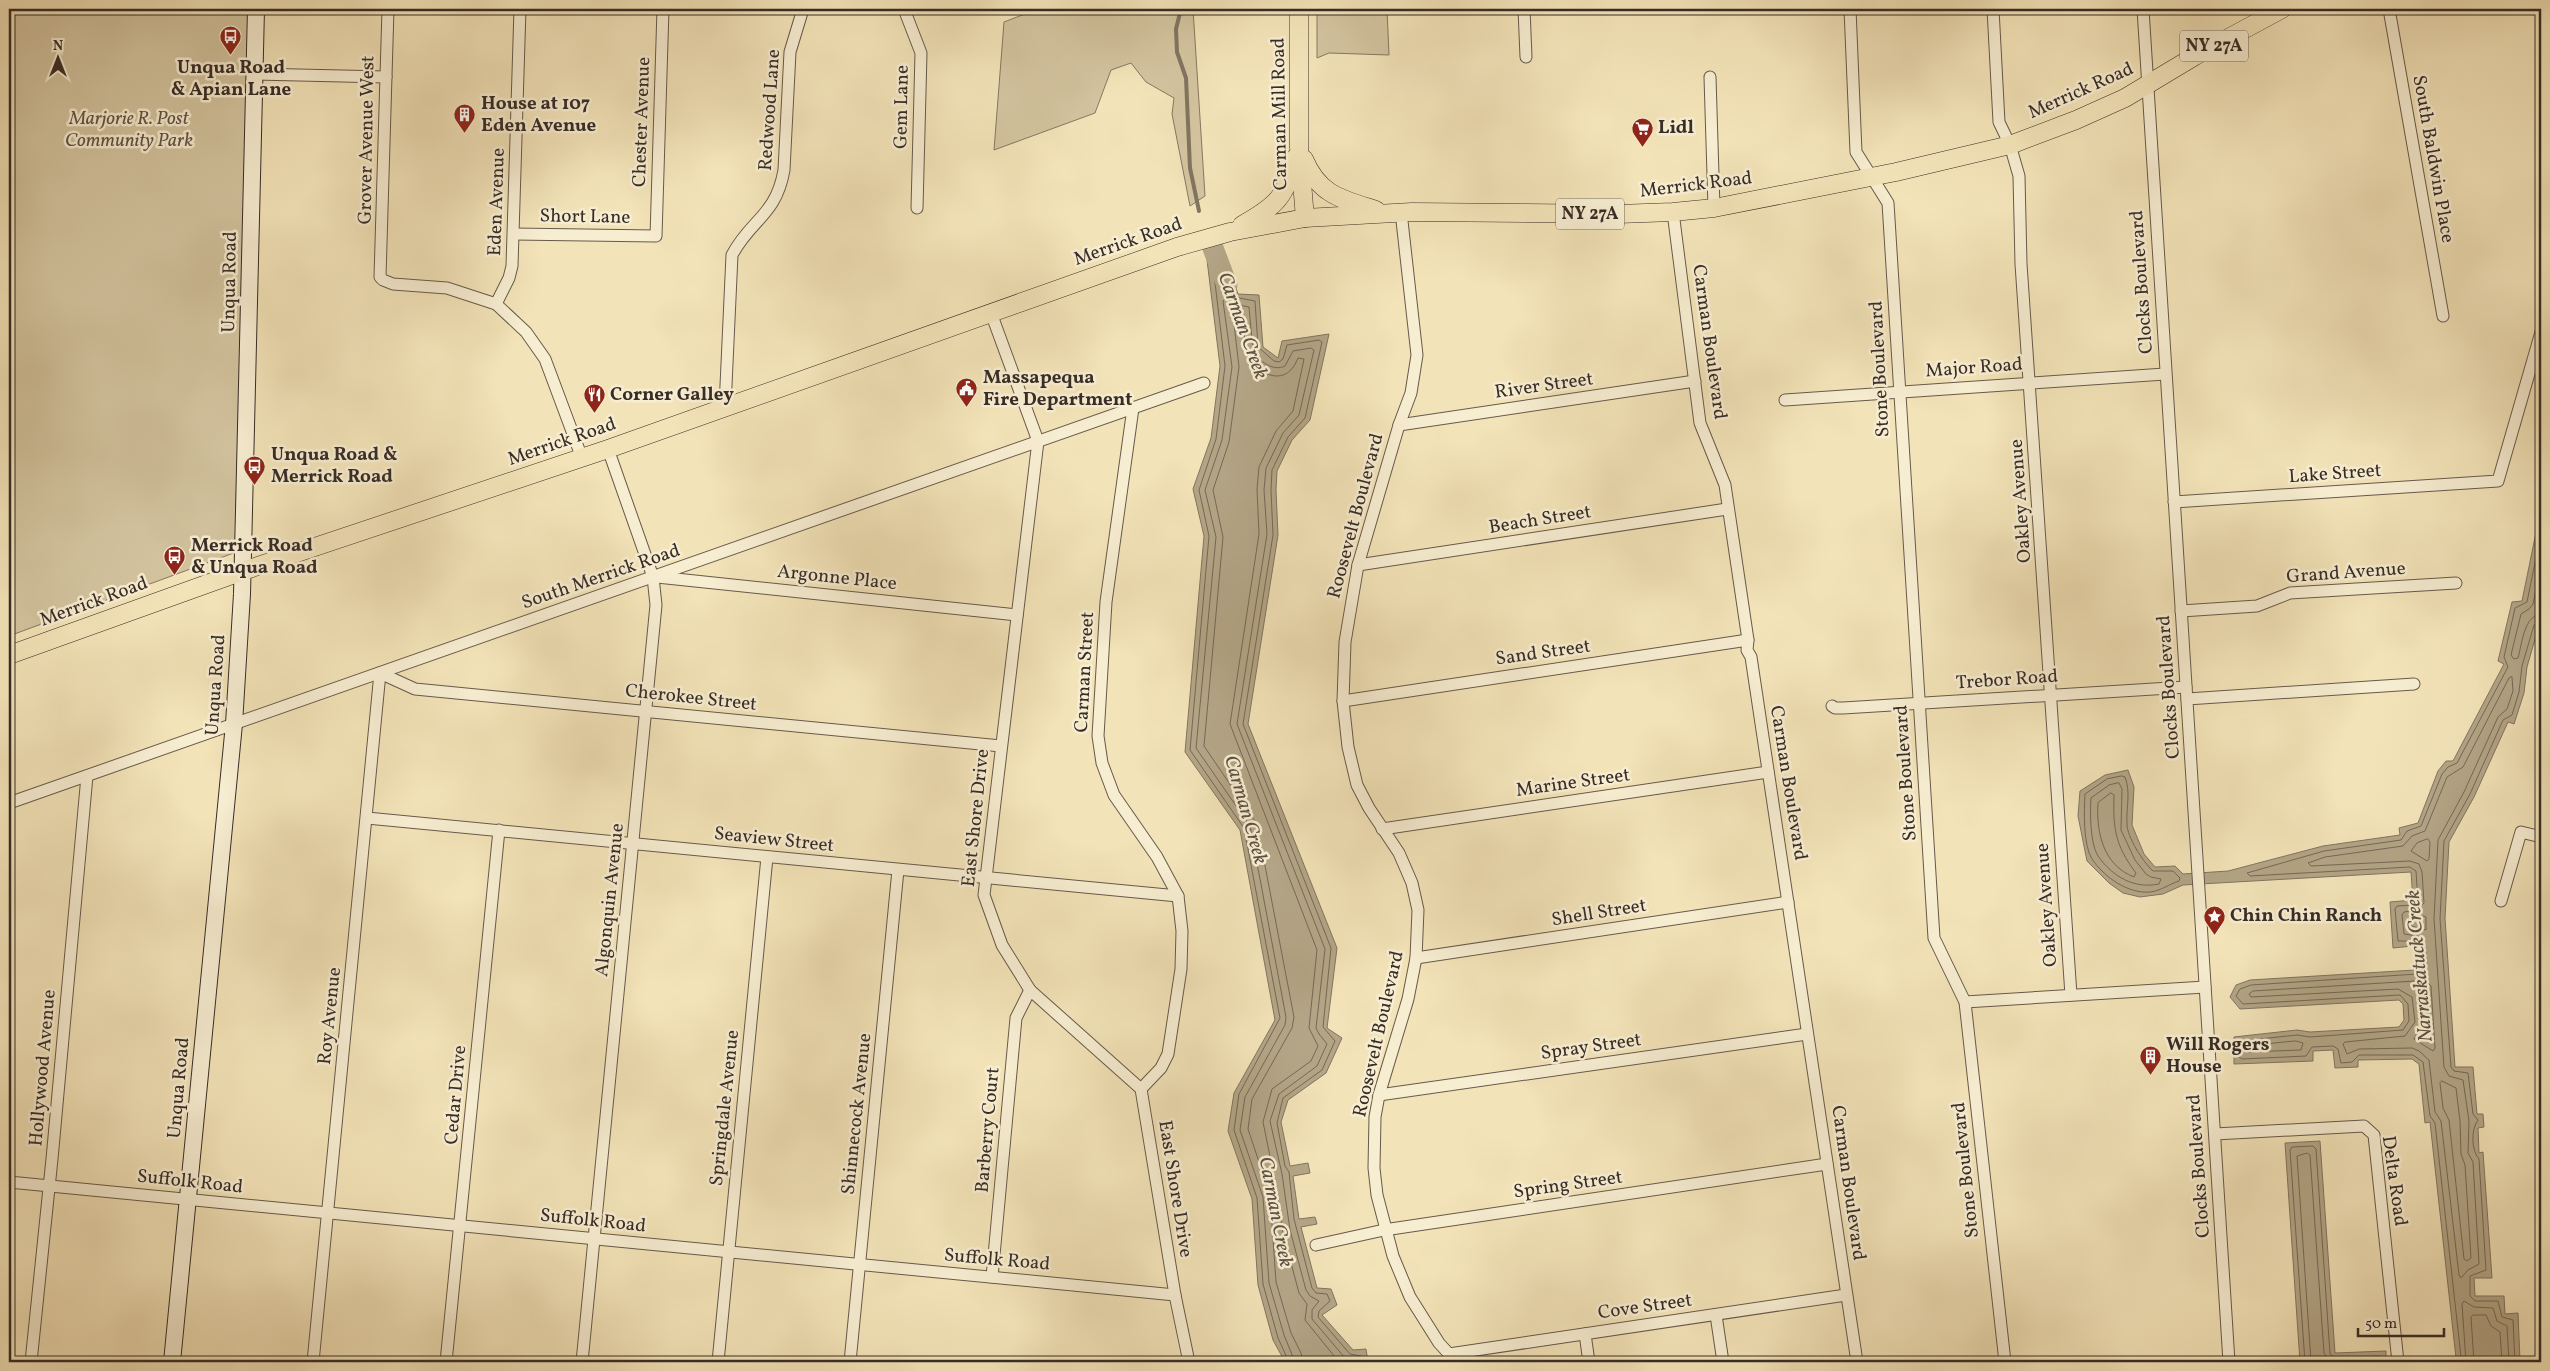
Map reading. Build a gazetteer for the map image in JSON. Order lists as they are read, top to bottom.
{
  "streets": {
    "main road": ["NY 27A", "Merrick Road", "Carman Mill Road"],
    "street": [
      "Gem Lane",
      "Redwood Lane",
      "Chester Avenue",
      "Grover Avenue West",
      "South Baldwin Place",
      "Eden Avenue",
      "Short Lane",
      "Unqua Road",
      "Clocks Boulevard",
      "Carman Boulevard",
      "Major Road",
      "Stone Boulevard",
      "River Street",
      "Lake Street",
      "Oakley Avenue",
      "Roosevelt Boulevard",
      "Beach Street",
      "Grand Avenue",
      "South Merrick Road",
      "Argonne Place",
      "Sand Street",
      "Carman Street",
      "Trebor Road",
      "Cherokee Street",
      "Marine Street",
      "East Shore Drive",
      "Seaview Street",
      "Algonquin Avenue",
      "Shell Street",
      "Roy Avenue",
      "Spray Street",
      "Hollywood Avenue",
      "Cedar Drive",
      "Springdale Avenue",
      "Shinnecock Avenue",
      "Barberry Court",
      "Delta Road",
      "Suffolk Road",
      "Spring Street",
      "Cove Street"
    ]
  },
  "crossings": [
    ["Merrick Road", "Redwood Lane"],
    ["Merrick Road", "Carman Mill Road"],
    ["Merrick Road", "Unqua Road"],
    ["Merrick Road", "Clocks Boulevard"],
    ["Merrick Road", "Carman Boulevard"],
    ["Merrick Road", "Stone Boulevard"],
    ["Merrick Road", "Oakley Avenue"],
    ["Merrick Road", "Roosevelt Boulevard"],
    ["Merrick Road", "East Shore Drive"],
    ["Merrick Road", "Algonquin Avenue"],
    ["Chester Avenue", "Short Lane"],
    ["Grover Avenue West", "Eden Avenue"],
    ["Eden Avenue", "Short Lane"],
    ["Unqua Road", "South Merrick Road"],
    ["Unqua Road", "Suffolk Road"],
    ["Clocks Boulevard", "Major Road"],
    ["Clocks Boulevard", "Lake Street"],
    ["Clocks Boulevard", "Grand Avenue"],
    ["Clocks Boulevard", "Trebor Road"],
    ["Clocks Boulevard", "Delta Road"],
    ["Carman Boulevard", "River Street"],
    ["Carman Boulevard", "Beach Street"],
    ["Carman Boulevard", "Sand Street"],
    ["Carman Boulevard", "Marine Street"],
    ["Carman Boulevard", "Shell Street"],
    ["Carman Boulevard", "Spray Street"],
    ["Carman Boulevard", "Spring Street"],
    ["Carman Boulevard", "Cove Street"],
    ["Major Road", "Stone Boulevard"],
    ["Major Road", "Oakley Avenue"],
    ["Stone Boulevard", "Trebor Road"],
    ["River Street", "Roosevelt Boulevard"],
    ["Oakley Avenue", "Trebor Road"],
    ["Roosevelt Boulevard", "Beach Street"],
    ["Roosevelt Boulevard", "Sand Street"],
    ["Roosevelt Boulevard", "Marine Street"],
    ["Roosevelt Boulevard", "Shell Street"],
    ["Roosevelt Boulevard", "Spray Street"],
    ["Roosevelt Boulevard", "Spring Street"],
    ["Roosevelt Boulevard", "Cove Street"],
    ["South Merrick Road", "Argonne Place"],
    ["South Merrick Road", "Carman Street"],
    ["South Merrick Road", "Cherokee Street"],
    ["South Merrick Road", "East Shore Drive"],
    ["South Merrick Road", "Algonquin Avenue"],
    ["South Merrick Road", "Roy Avenue"],
    ["South Merrick Road", "Hollywood Avenue"],
    ["Argonne Place", "East Shore Drive"],
    ["Argonne Place", "Algonquin Avenue"],
    ["Carman Street", "East Shore Drive"],
    ["Carman Street", "Seaview Street"],
    ["Cherokee Street", "East Shore Drive"],
    ["Cherokee Street", "Algonquin Avenue"],
    ["Cherokee Street", "Roy Avenue"],
    ["East Shore Drive", "Seaview Street"],
    ["East Shore Drive", "Barberry Court"],
    ["East Shore Drive", "Suffolk Road"],
    ["Seaview Street", "Algonquin Avenue"],
    ["Seaview Street", "Roy Avenue"],
    ["Seaview Street", "Cedar Drive"],
    ["Seaview Street", "Springdale Avenue"],
    ["Seaview Street", "Shinnecock Avenue"],
    ["Algonquin Avenue", "Suffolk Road"],
    ["Roy Avenue", "Suffolk Road"],
    ["Hollywood Avenue", "Suffolk Road"],
    ["Cedar Drive", "Suffolk Road"],
    ["Springdale Avenue", "Suffolk Road"],
    ["Shinnecock Avenue", "Suffolk Road"],
    ["Barberry Court", "Suffolk Road"]
  ],
  "water": ["Carman Creek", "Narraskatuck Creek"],
  "parks": ["Marjorie R. Post Community Park"],
  "places": {
    "bus stop": ["Unqua Road & Apian Lane", "Unqua Road & Merrick Road", "Merrick Road & Unqua Road"],
    "building": ["House at 107 Eden Avenue", "Will Rogers House"],
    "supermarket": ["Lidl"],
    "public building": ["Massapequa Fire Department"],
    "restaurant": ["Corner Galley"],
    "place": ["Chin Chin Ranch"]
  },
  "scale_bar": "50 m",
  "north": "top"
}
